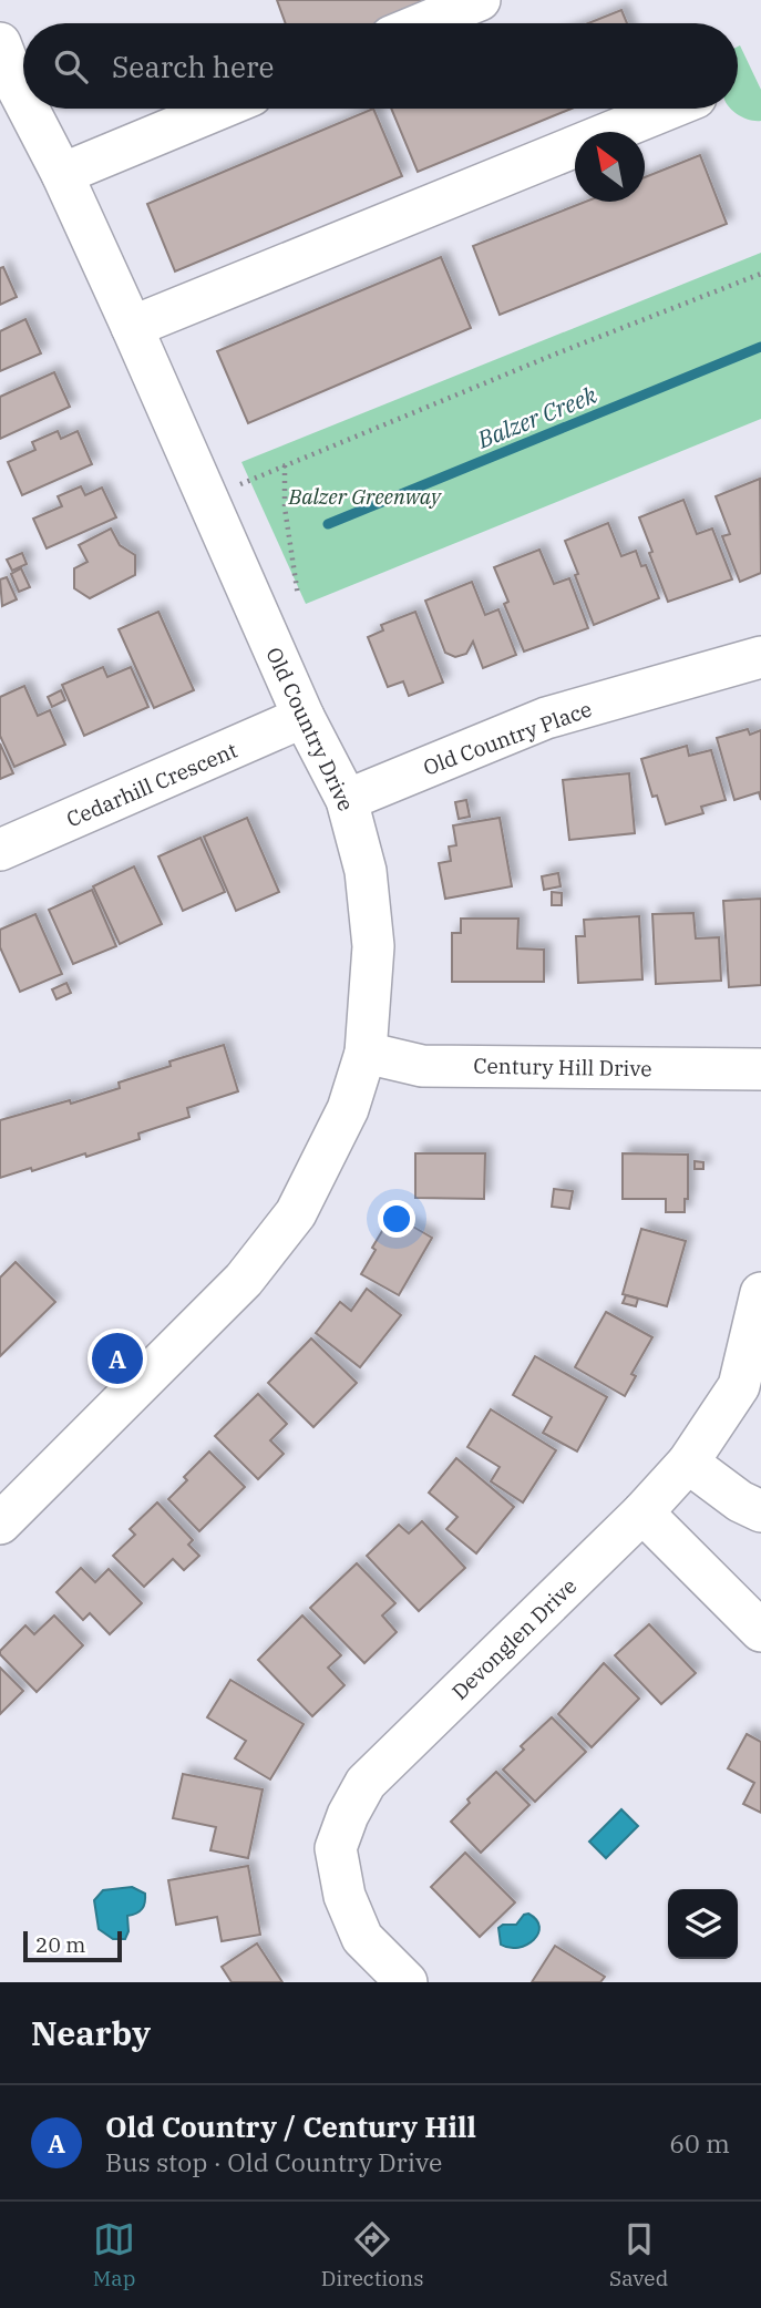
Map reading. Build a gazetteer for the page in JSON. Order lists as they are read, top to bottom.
{
  "streets": {
    "street": [
      "Old Country Drive",
      "Old Country Place",
      "Cedarhill Crescent",
      "Century Hill Drive",
      "Devonglen Drive"
    ]
  },
  "crossings": [
    ["Old Country Drive", "Old Country Place"],
    ["Old Country Drive", "Cedarhill Crescent"],
    ["Old Country Drive", "Century Hill Drive"]
  ],
  "water": ["Balzer Creek"],
  "parks": ["Balzer Greenway"],
  "scale_bar": "20 m",
  "north": "top left",
  "page": {
    "search": "Search here",
    "pins": "A",
    "scale": "20 m",
    "heading": "Nearby",
    "list": [
      {
        "mark": "A",
        "name": "Old Country / Century Hill",
        "note": "Bus stop · Old Country Drive",
        "value": "60 m"
      }
    ],
    "nav": ["Map", "Directions", "Saved"]
  }
}
